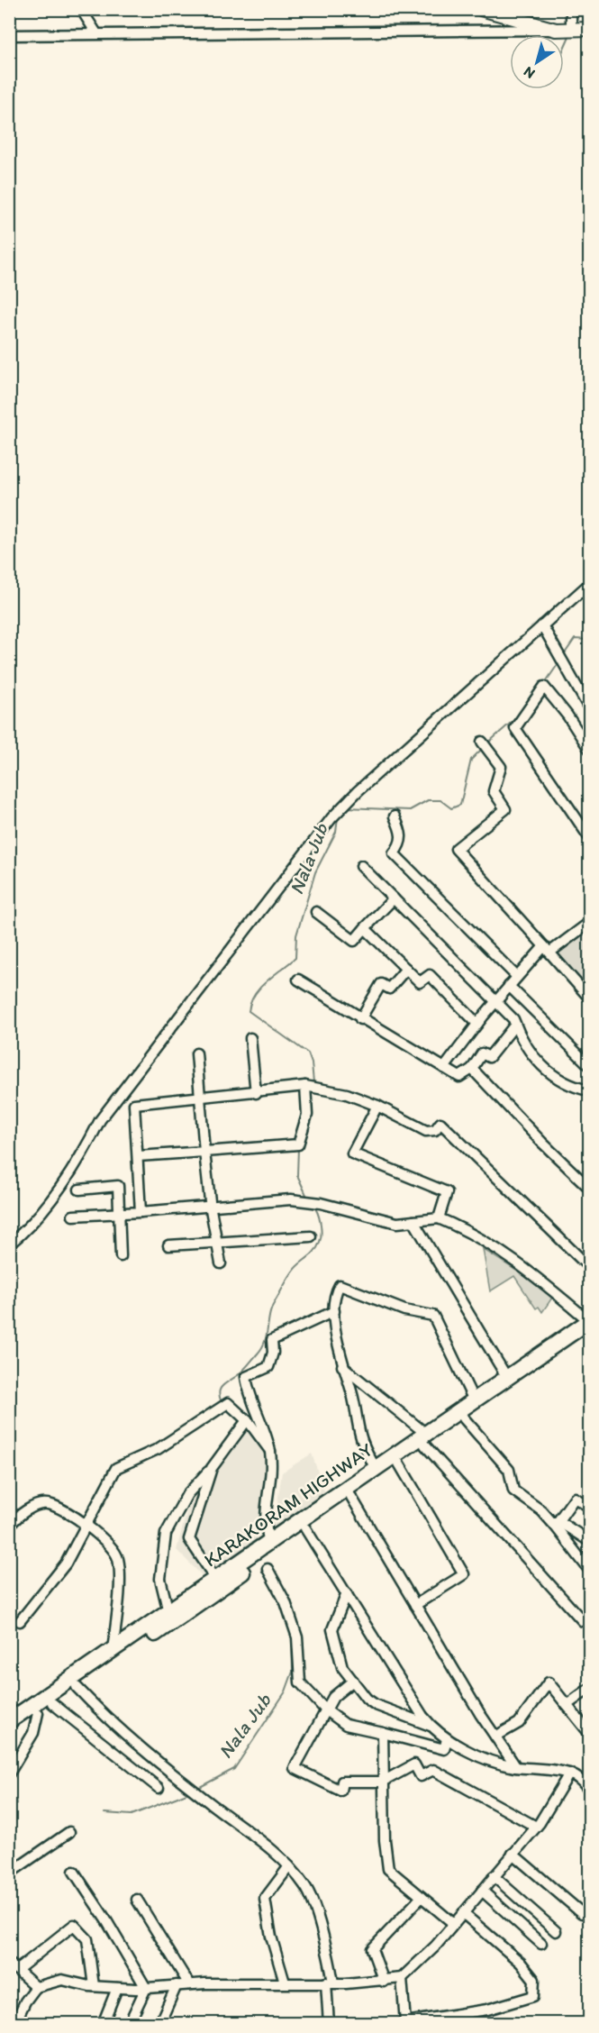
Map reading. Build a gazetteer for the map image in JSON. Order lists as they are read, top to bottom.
{
  "streets": {
    "highway": ["KARAKORAM HIGHWAY"]
  },
  "water": ["Nala Jub"],
  "north": "bottom left"
}
